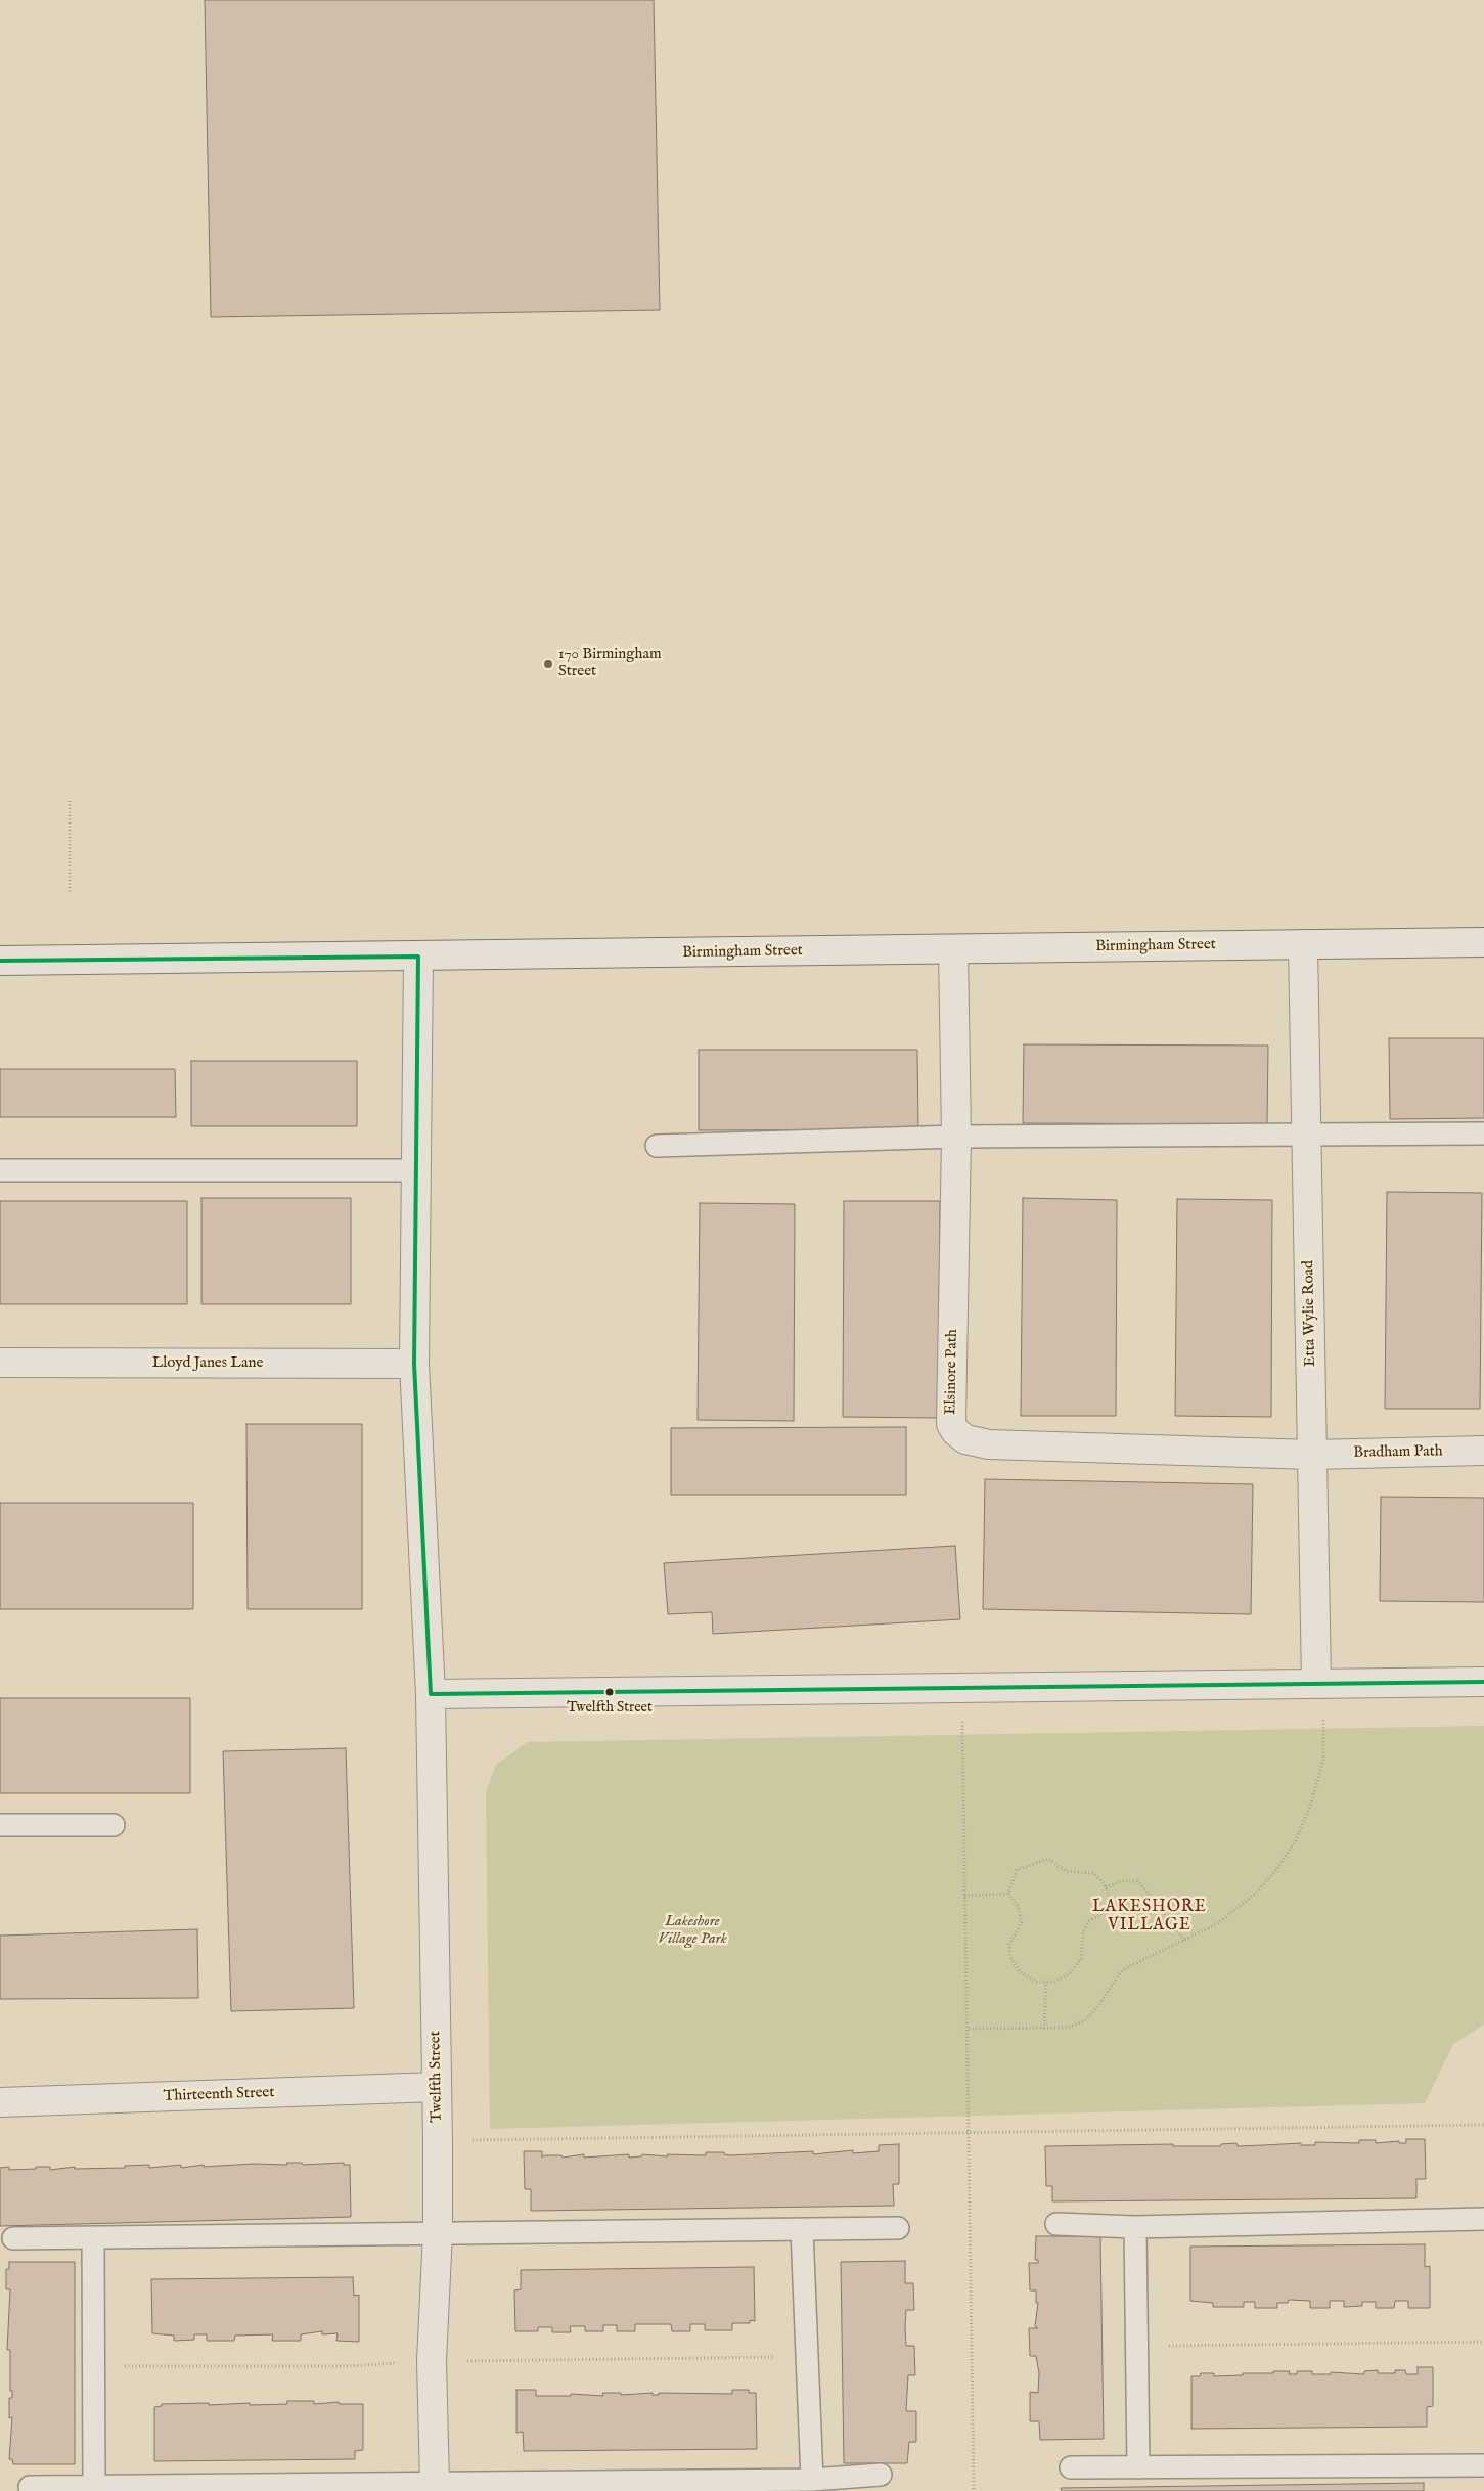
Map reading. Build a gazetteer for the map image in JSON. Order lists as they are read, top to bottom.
{
  "streets": {
    "street": [
      "Birmingham Street",
      "Etta Wylie Road",
      "Lloyd Janes Lane",
      "Elsinore Path",
      "Bradham Path",
      "Twelfth Street",
      "Thirteenth Street"
    ]
  },
  "crossings": [
    ["Birmingham Street", "Etta Wylie Road"],
    ["Birmingham Street", "Elsinore Path"],
    ["Birmingham Street", "Twelfth Street"],
    ["Etta Wylie Road", "Elsinore Path"],
    ["Etta Wylie Road", "Bradham Path"],
    ["Lloyd Janes Lane", "Twelfth Street"],
    ["Elsinore Path", "Bradham Path"],
    ["Twelfth Street", "Thirteenth Street"]
  ],
  "districts": ["LAKESHORE VILLAGE"],
  "parks": ["Lakeshore Village Park"],
  "places": ["170 Birmingham Street", "Twelfth Street"]
}
